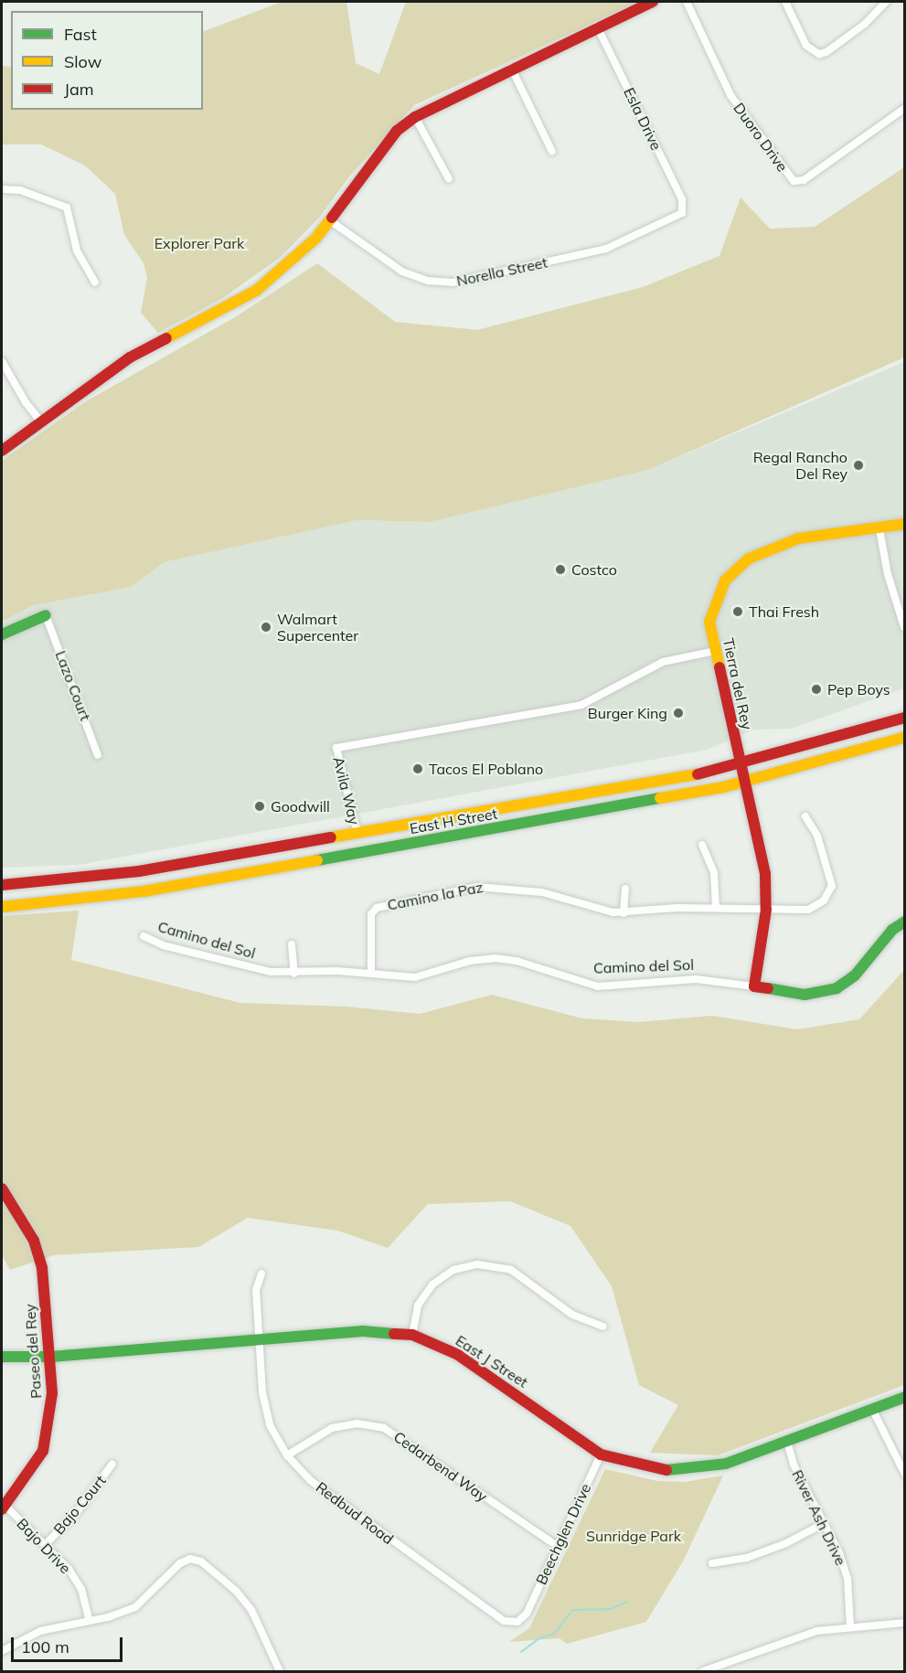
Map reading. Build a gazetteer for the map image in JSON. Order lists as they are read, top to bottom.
{
  "streets": {
    "street": [
      "Esla Drive",
      "Duoro Drive",
      "Norella Street",
      "Tierra del Rey",
      "Lazo Court",
      "Avila Way",
      "East H Street",
      "Camino la Paz",
      "Camino del Sol",
      "Paseo del Rey",
      "East J Street",
      "Cedarbend Way",
      "Bajo Court",
      "Redbud Road",
      "River Ash Drive",
      "Beechglen Drive",
      "Bajo Drive"
    ]
  },
  "crossings": [
    ["Esla Drive", "Norella Street"],
    ["Tierra del Rey", "Avila Way"],
    ["Tierra del Rey", "East H Street"],
    ["Tierra del Rey", "Camino la Paz"],
    ["Tierra del Rey", "Camino del Sol"],
    ["Avila Way", "East H Street"],
    ["Camino la Paz", "Camino del Sol"],
    ["Paseo del Rey", "East J Street"],
    ["Paseo del Rey", "Bajo Drive"],
    ["East J Street", "Redbud Road"],
    ["East J Street", "River Ash Drive"],
    ["East J Street", "Beechglen Drive"],
    ["Cedarbend Way", "Redbud Road"],
    ["Cedarbend Way", "Beechglen Drive"],
    ["Bajo Court", "Bajo Drive"],
    ["Redbud Road", "Beechglen Drive"]
  ],
  "parks": ["Explorer Park", "Sunridge Park"],
  "places": [
    "Regal Rancho Del Rey",
    "Costco",
    "Thai Fresh",
    "Walmart Supercenter",
    "Pep Boys",
    "Burger King",
    "Tacos El Poblano",
    "Goodwill"
  ],
  "legend": ["Fast", "Slow", "Jam"],
  "scale_bar": "100 m"
}
